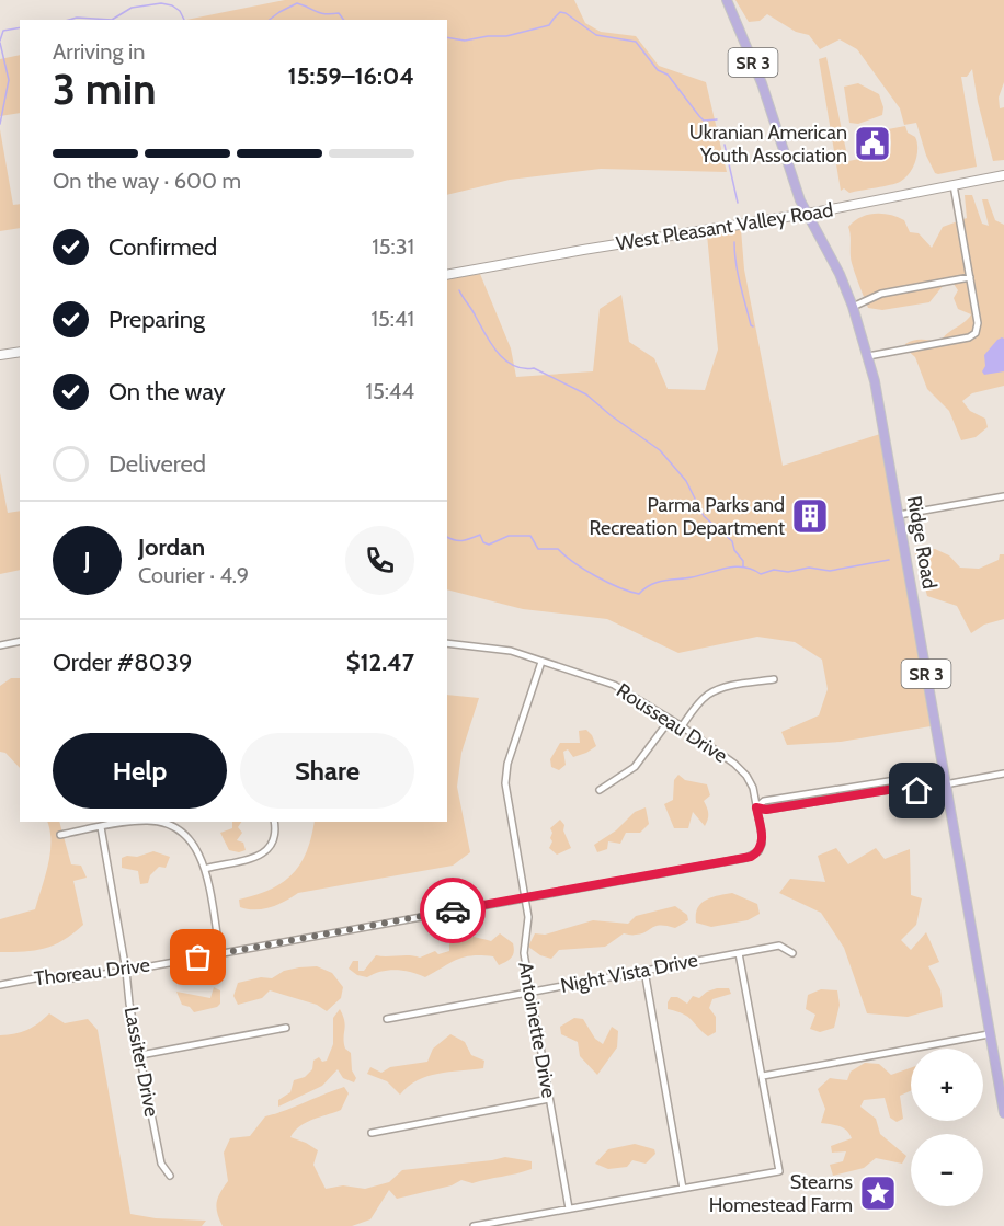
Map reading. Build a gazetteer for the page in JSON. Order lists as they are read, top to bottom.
{
  "streets": {
    "main road": ["SR 3", "West Pleasant Valley Road", "Ridge Road"],
    "street": [
      "Rousseau Drive",
      "Thoreau Drive",
      "Night Vista Drive",
      "Antoinette Drive",
      "Lassiter Drive"
    ]
  },
  "crossings": [
    ["West Pleasant Valley Road", "Ridge Road"],
    ["Rousseau Drive", "Thoreau Drive"],
    ["Rousseau Drive", "Antoinette Drive"],
    ["Thoreau Drive", "Antoinette Drive"],
    ["Thoreau Drive", "Lassiter Drive"],
    ["Night Vista Drive", "Antoinette Drive"]
  ],
  "places": {
    "public building": ["Ukranian American Youth Association"],
    "building": ["Parma Parks and Recreation Department"],
    "place": ["Stearns Homestead Farm"]
  },
  "page": {
    "heading": ["3 min", "Arriving in", "15:59–16:04"],
    "panel": [
      "Jordan",
      "Courier · 4.9",
      "Order #8039",
      "$12.47"
    ],
    "bar": "On the way · 600 m",
    "list": [
      ["Confirmed", "15:31"],
      ["Preparing", "15:41"],
      ["On the way", "15:44"],
      "Delivered"
    ],
    "round": "J",
    "buttons": ["Help", "Share"],
    "map_buttons": ["+", "−"]
  }
}
